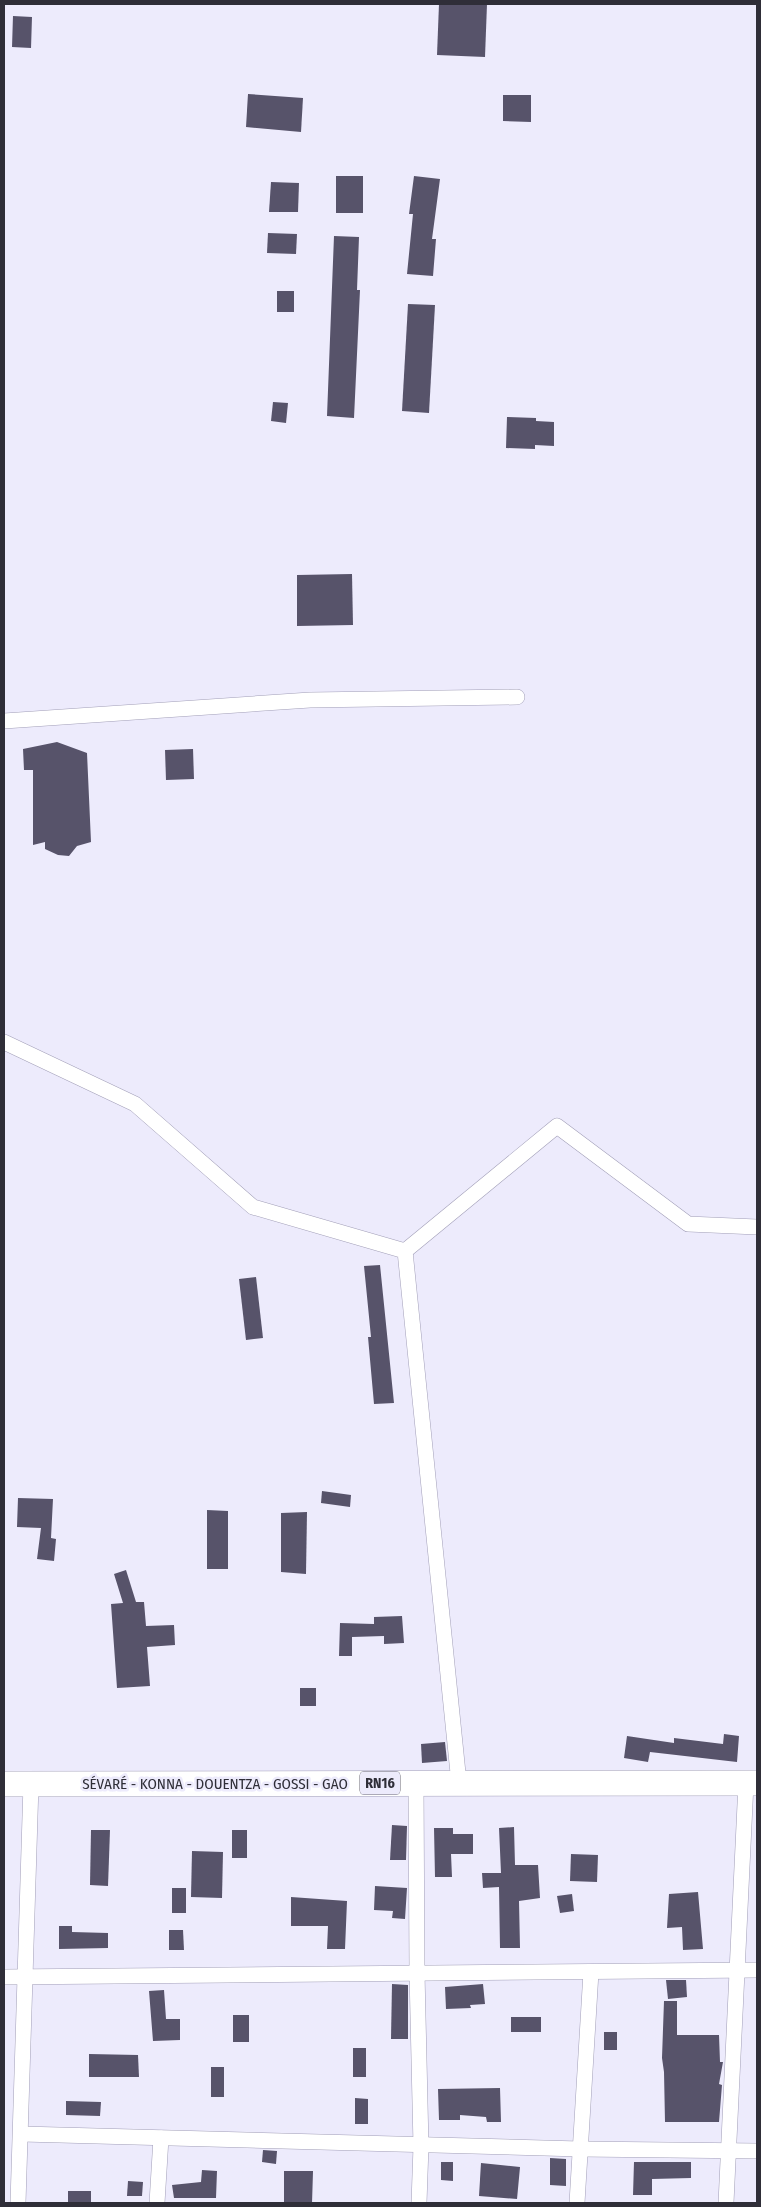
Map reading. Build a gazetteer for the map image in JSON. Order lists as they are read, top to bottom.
{
  "streets": {
    "main road": ["RN16", "SÉVARÉ - KONNA - DOUENTZA - GOSSI - GAO"]
  }
}
